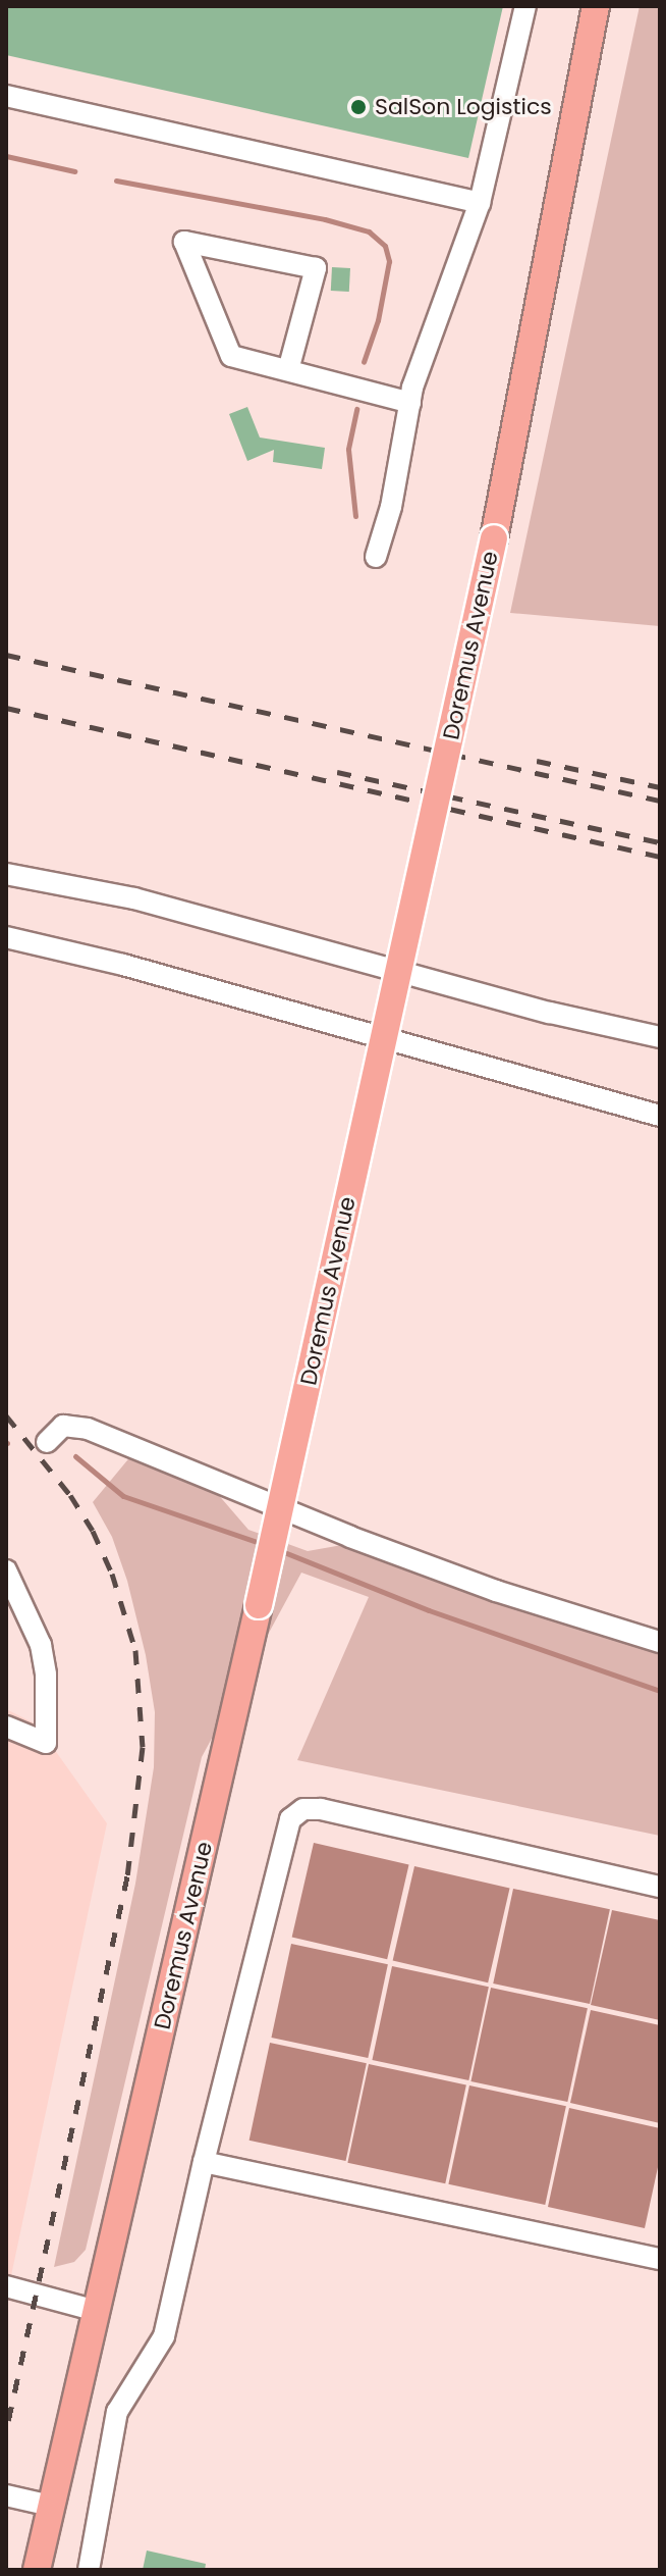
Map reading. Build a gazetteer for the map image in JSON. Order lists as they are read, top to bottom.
{
  "streets": {
    "main road": ["Doremus Avenue"]
  },
  "places": ["SalSon Logistics"]
}
